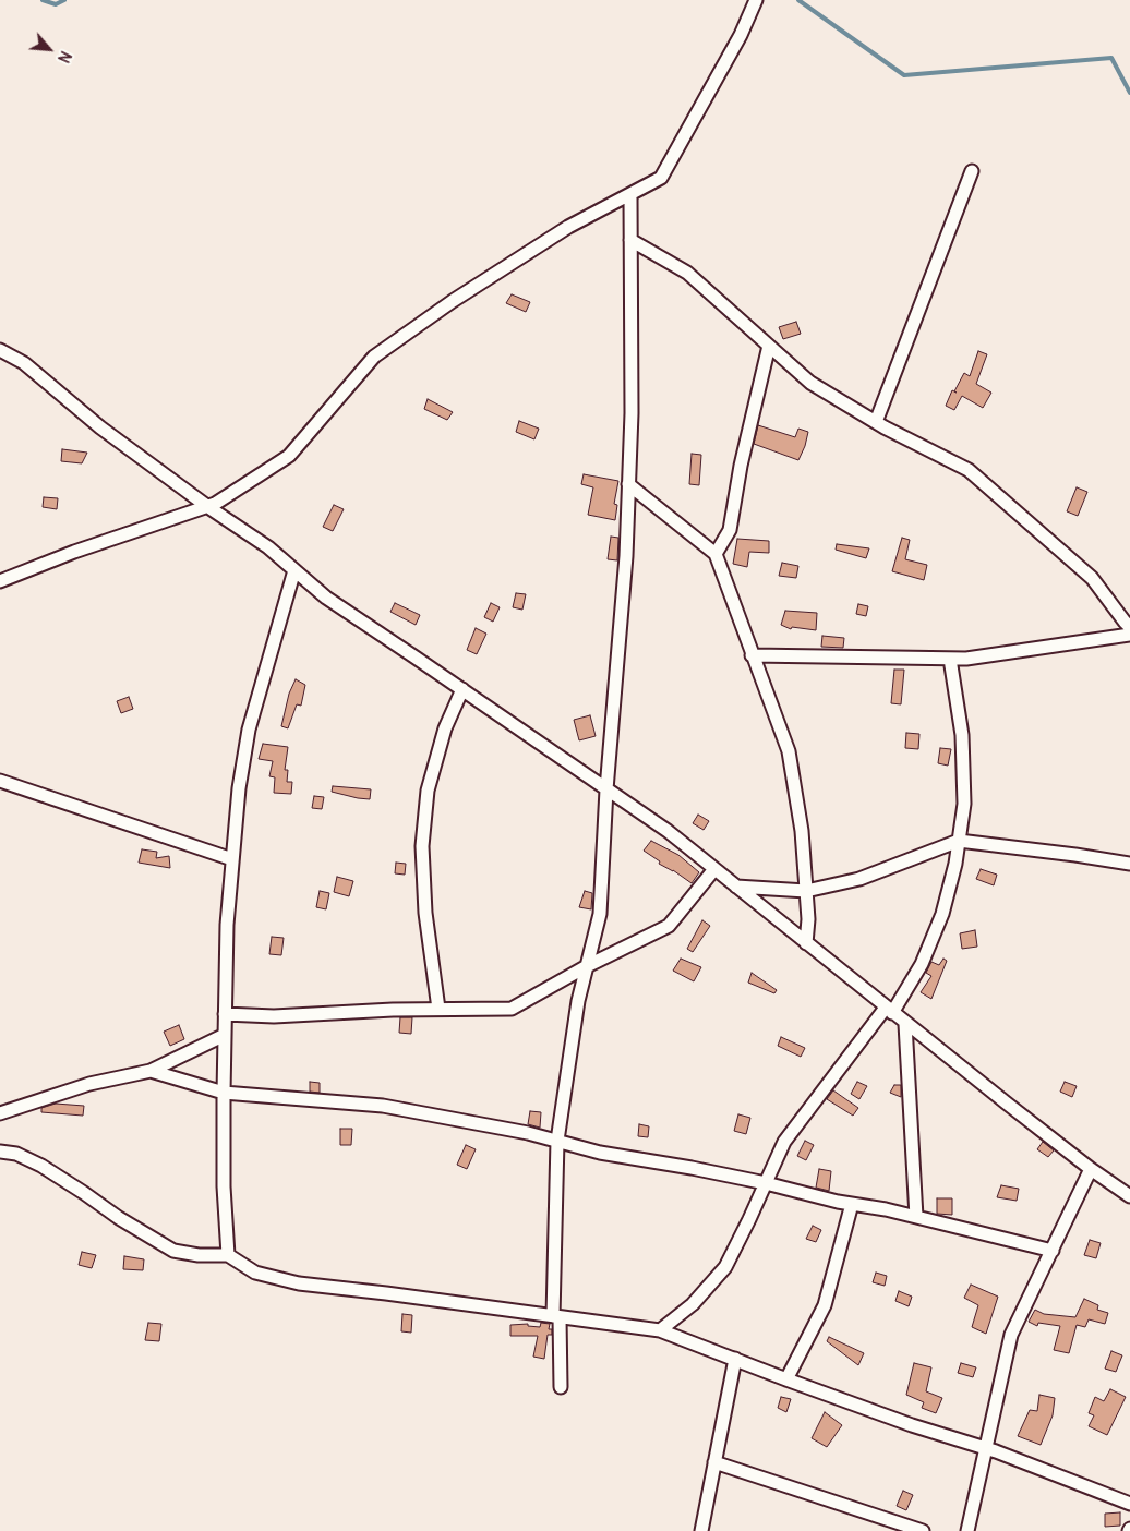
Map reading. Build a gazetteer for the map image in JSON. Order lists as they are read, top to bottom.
{
  "north": "bottom right"
}
